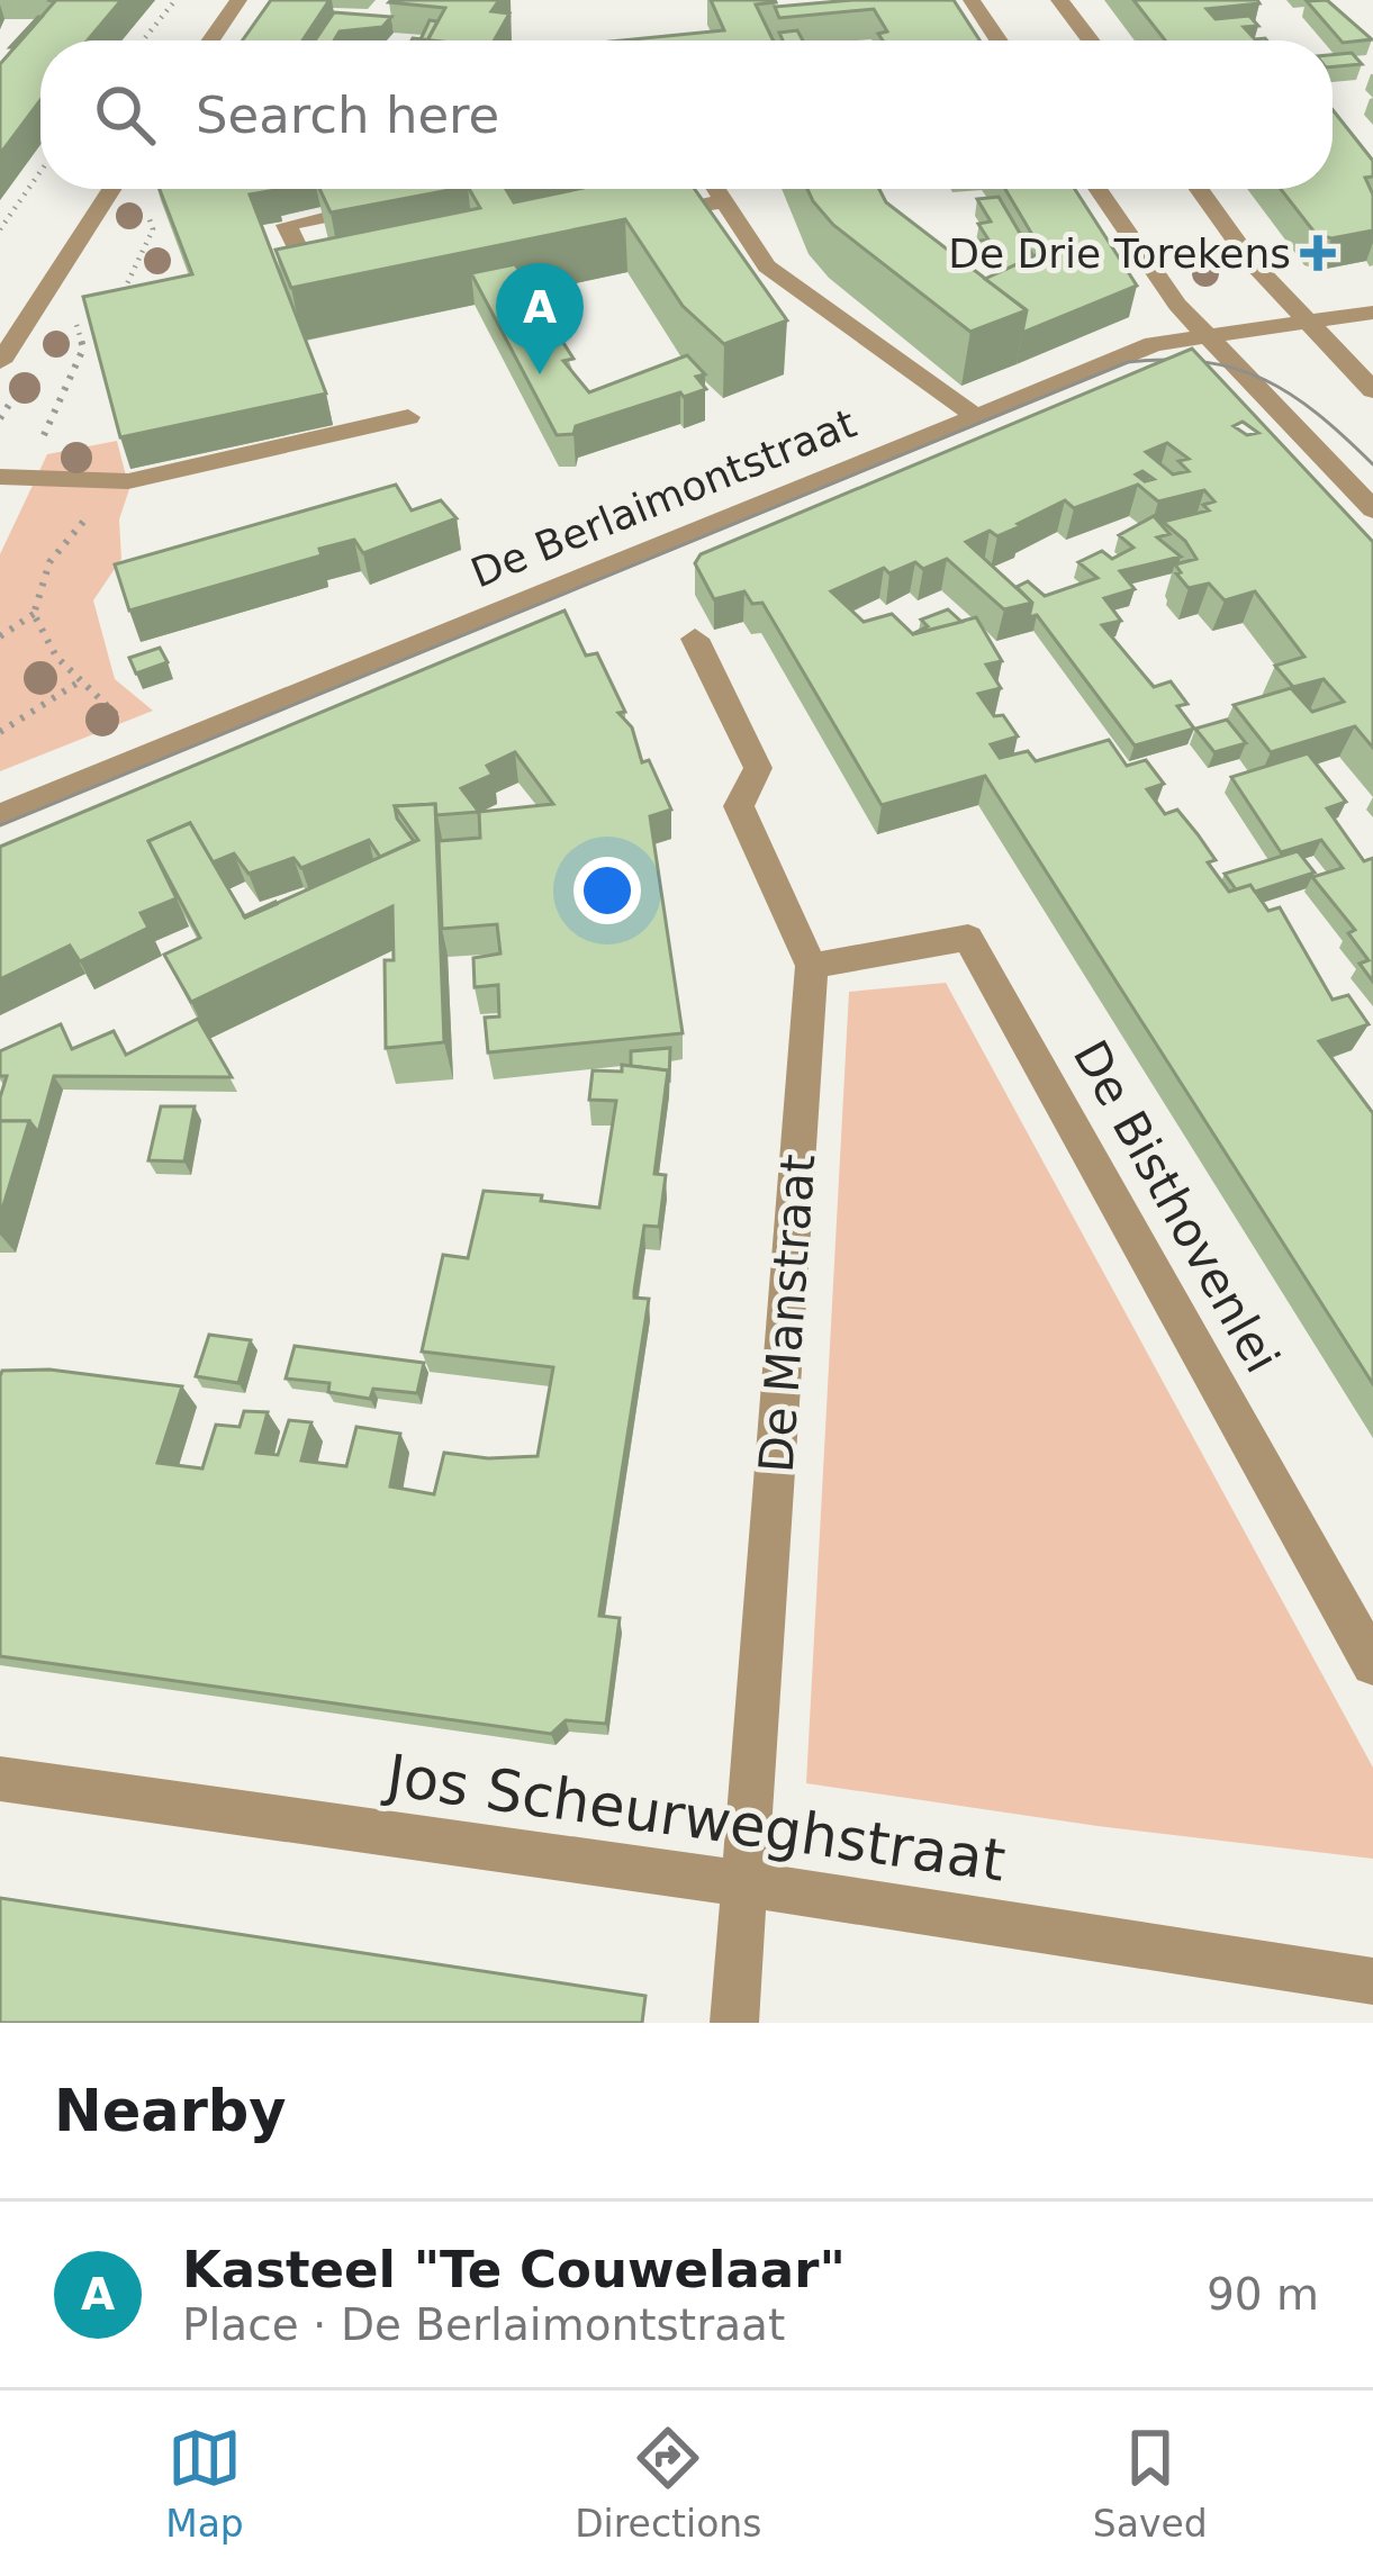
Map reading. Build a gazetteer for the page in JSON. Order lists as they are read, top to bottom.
{
  "streets": {
    "street": [
      "De Berlaimontstraat",
      "De Bisthovenlei",
      "De Manstraat",
      "Jos Scheurweghstraat"
    ]
  },
  "crossings": [
    ["De Bisthovenlei", "De Manstraat"],
    ["De Manstraat", "Jos Scheurweghstraat"]
  ],
  "places": {
    "health": ["De Drie Torekens"]
  },
  "page": {
    "search": "Search here",
    "pins": "A",
    "heading": "Nearby",
    "list": [
      {
        "mark": "A",
        "name": "Kasteel \"Te Couwelaar\"",
        "note": "Place · De Berlaimontstraat",
        "value": "90 m"
      }
    ],
    "nav": ["Map", "Directions", "Saved"]
  }
}
